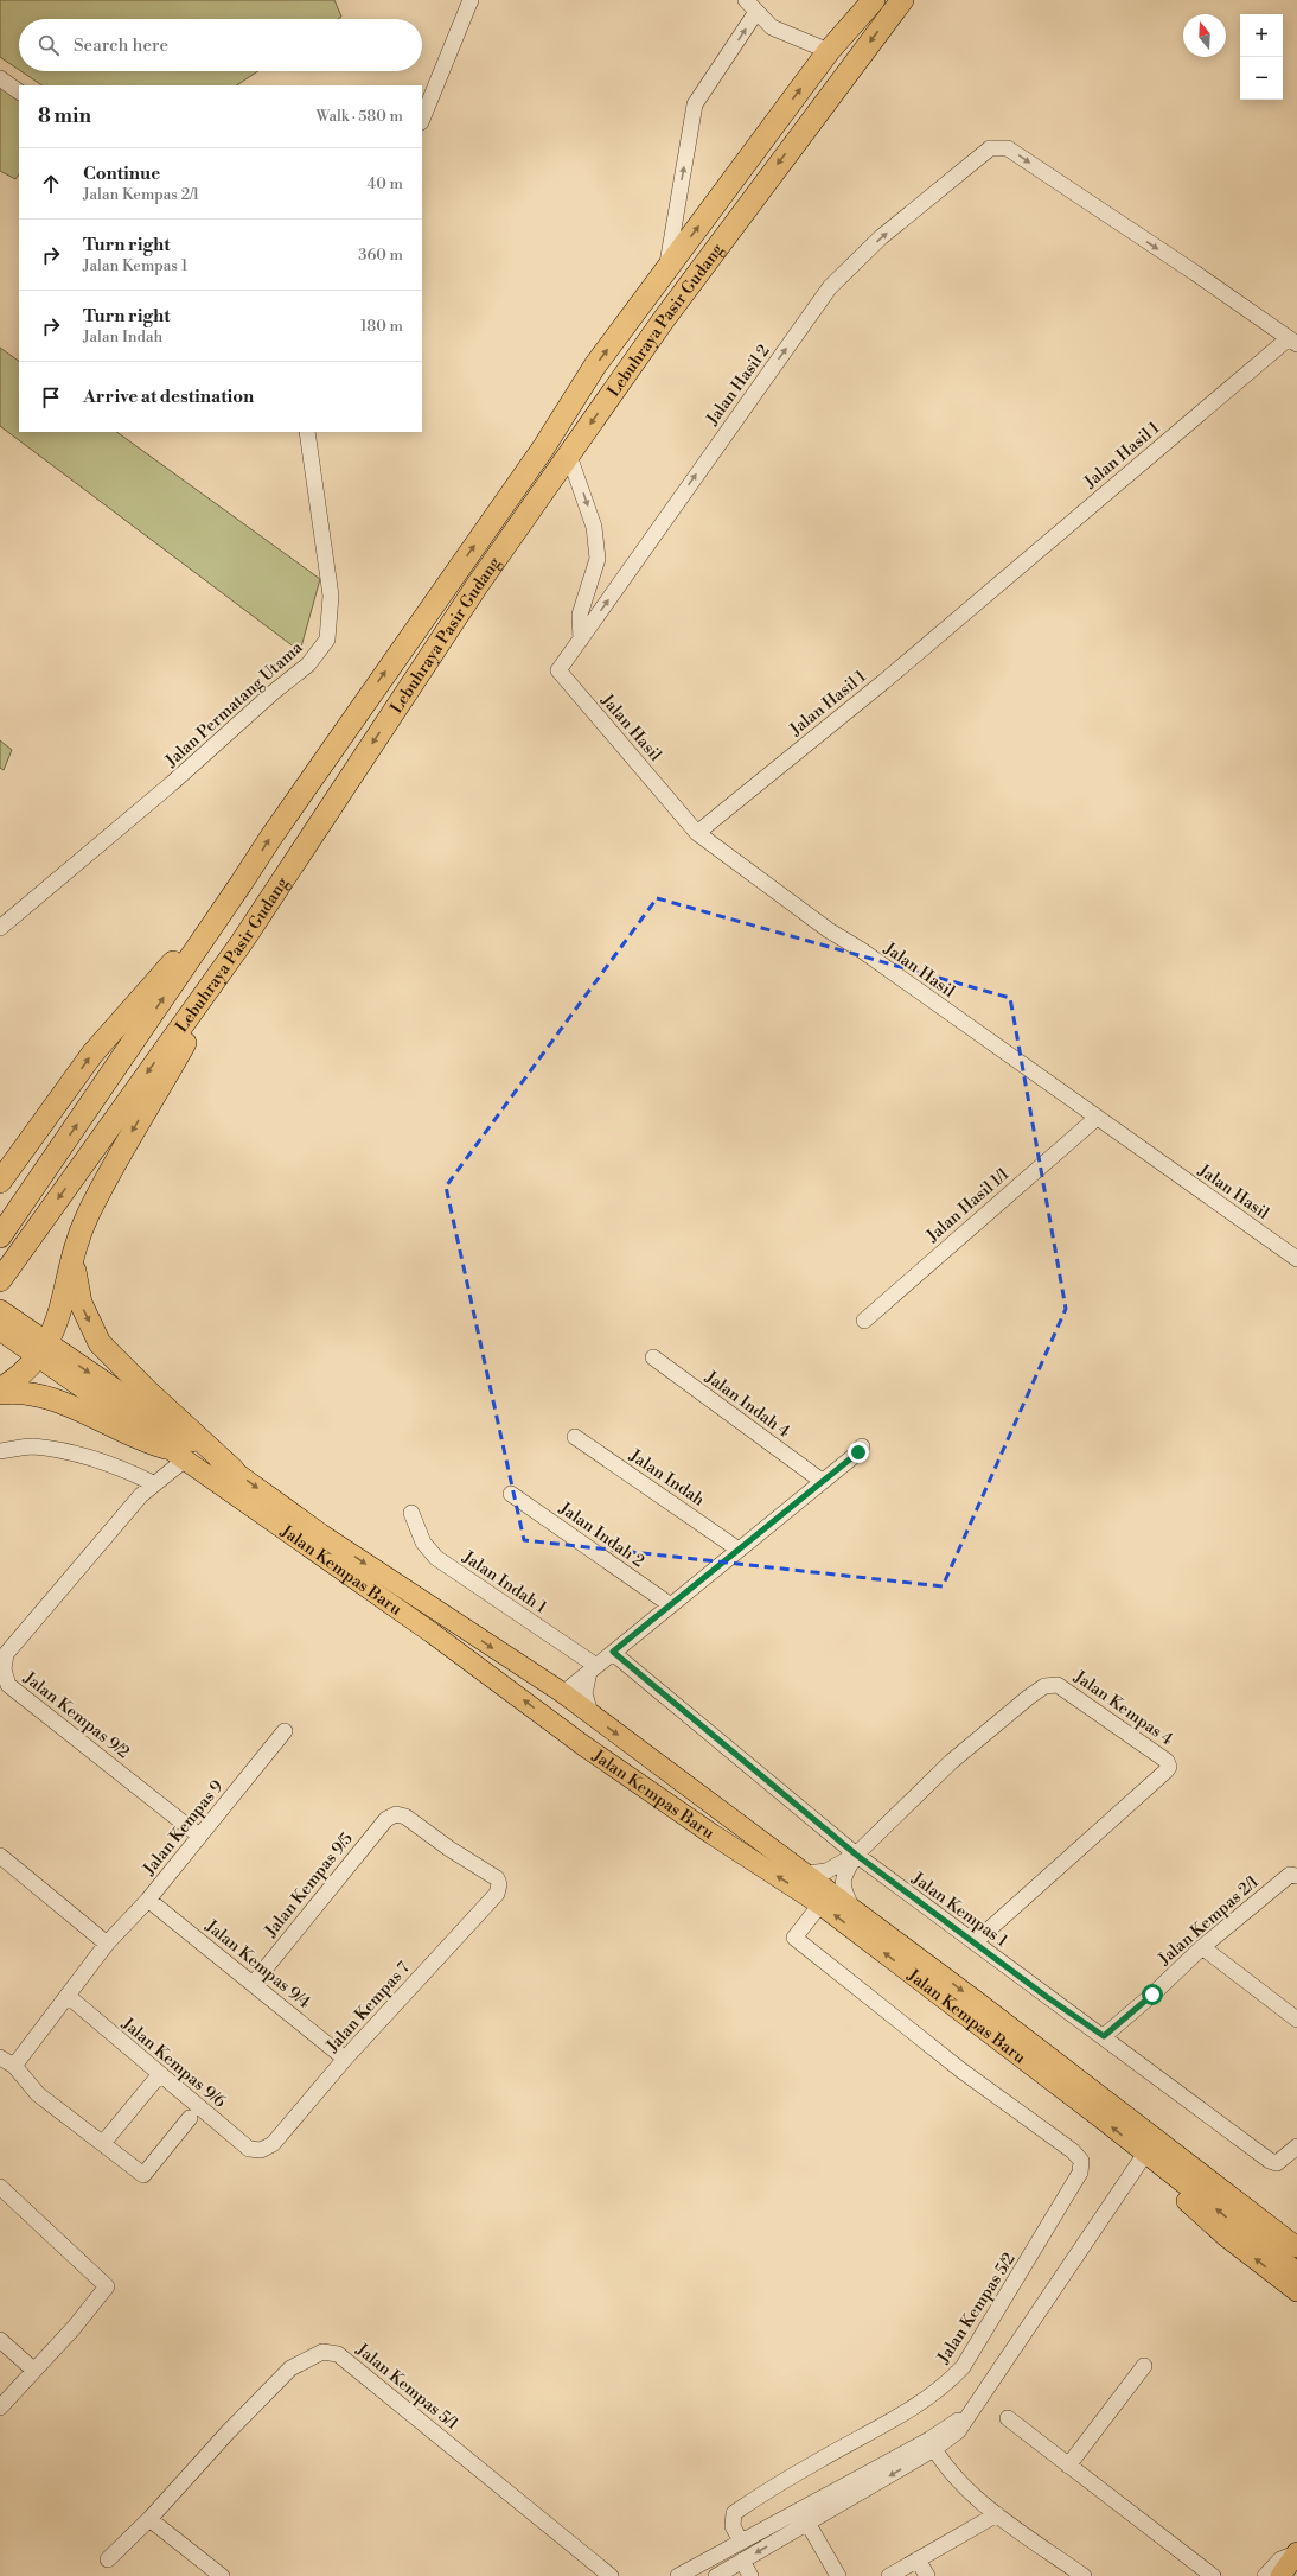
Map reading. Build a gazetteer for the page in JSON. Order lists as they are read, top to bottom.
{
  "streets": {
    "highway": ["Lebuhraya Pasir Gudang"],
    "main road": ["Jalan Kempas Baru"],
    "street": [
      "Jalan Hasil 2",
      "Jalan Hasil 1",
      "Jalan Permatang Utama",
      "Jalan Hasil",
      "Jalan Hasil 1/1",
      "Jalan Indah 4",
      "Jalan Indah",
      "Jalan Indah 2",
      "Jalan Indah 1",
      "Jalan Kempas 4",
      "Jalan Kempas 9/2",
      "Jalan Kempas 9",
      "Jalan Kempas 9/5",
      "Jalan Kempas 1",
      "Jalan Kempas 2/1",
      "Jalan Kempas 9/4",
      "Jalan Kempas 7",
      "Jalan Kempas 9/6",
      "Jalan Kempas 5/2",
      "Jalan Kempas 5/1"
    ]
  },
  "crossings": [
    ["Jalan Hasil 2", "Jalan Hasil 1"],
    ["Jalan Hasil 2", "Jalan Hasil"],
    ["Jalan Hasil 1", "Jalan Hasil"],
    ["Jalan Hasil", "Jalan Hasil 1/1"],
    ["Jalan Kempas Baru", "Jalan Kempas 9/2"],
    ["Jalan Kempas Baru", "Jalan Kempas 5/2"],
    ["Jalan Kempas 4", "Jalan Kempas 1"],
    ["Jalan Kempas 9/2", "Jalan Kempas 9"],
    ["Jalan Kempas 9", "Jalan Kempas 9/4"],
    ["Jalan Kempas 9", "Jalan Kempas 9/6"],
    ["Jalan Kempas 9/5", "Jalan Kempas 9/4"],
    ["Jalan Kempas 9/5", "Jalan Kempas 7"],
    ["Jalan Kempas 1", "Jalan Kempas 2/1"],
    ["Jalan Kempas 9/4", "Jalan Kempas 7"],
    ["Jalan Kempas 7", "Jalan Kempas 9/6"]
  ],
  "one_way": ["Jalan Hasil 2"],
  "north": "top",
  "page": {
    "map_buttons": ["+", "−"],
    "search": "Search here",
    "heading": ["8 min", "Walk · 580 m"],
    "list": [
      ["Continue", "Jalan Kempas 2/1", "40 m"],
      ["Turn right", "Jalan Kempas 1", "360 m"],
      ["Turn right", "Jalan Indah", "180 m"],
      "Arrive at destination"
    ]
  }
}
